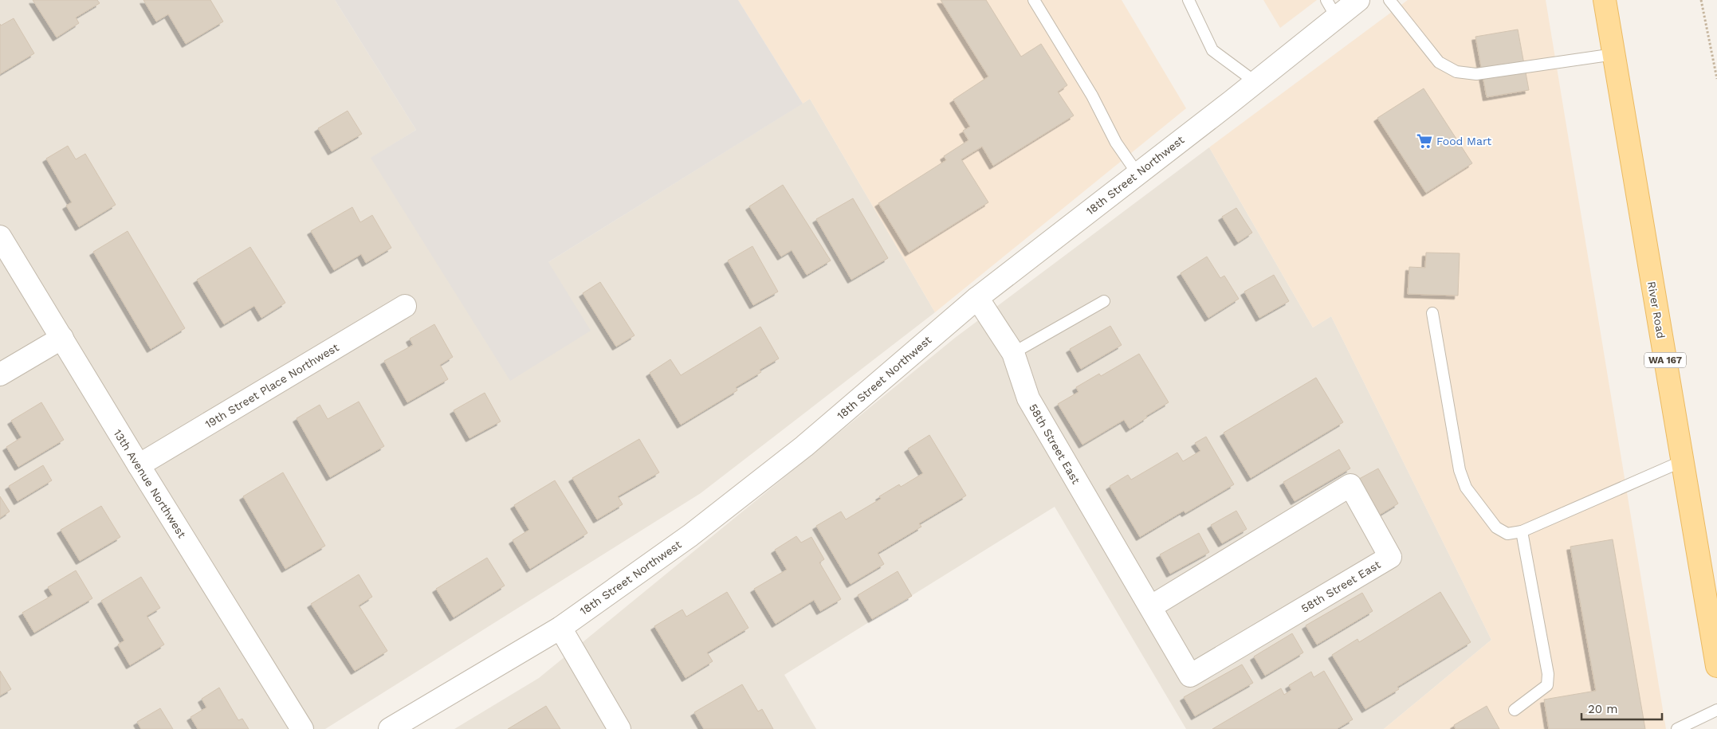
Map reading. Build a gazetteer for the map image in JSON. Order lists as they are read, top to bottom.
{
  "streets": {
    "main road": ["River Road", "WA 167"],
    "street": [
      "18th Street Northwest",
      "19th Street Place Northwest",
      "58th Street East",
      "13th Avenue Northwest"
    ]
  },
  "crossings": [
    ["18th Street Northwest", "58th Street East"],
    ["19th Street Place Northwest", "13th Avenue Northwest"]
  ],
  "places": {
    "supermarket": ["Food Mart"]
  },
  "scale_bar": "20 m"
}
